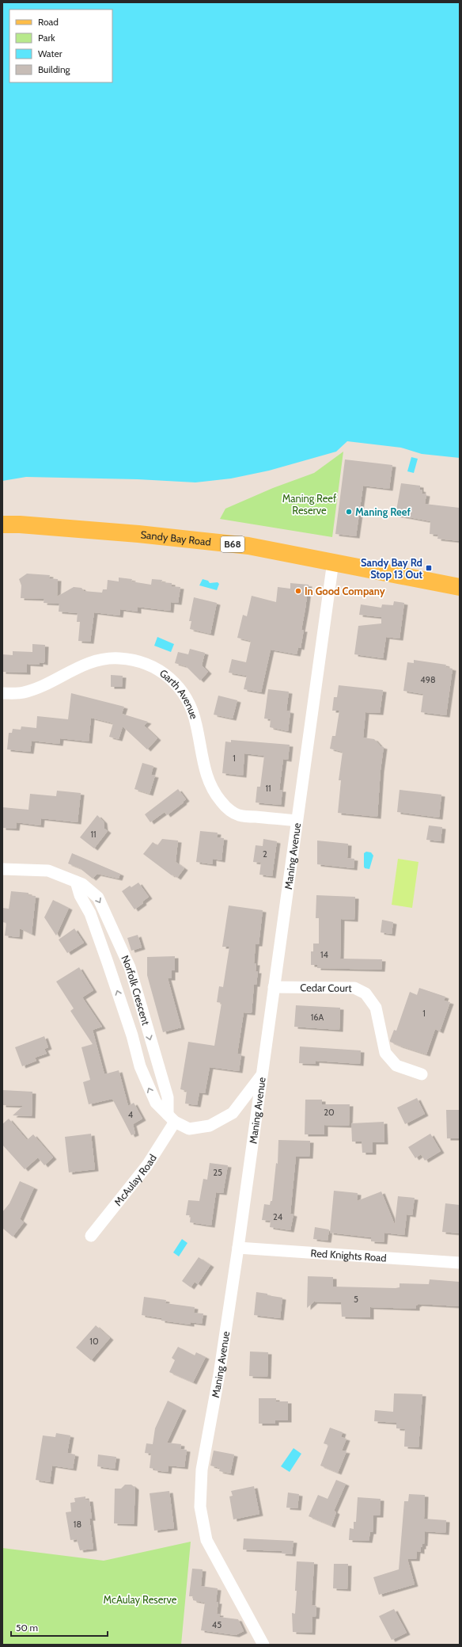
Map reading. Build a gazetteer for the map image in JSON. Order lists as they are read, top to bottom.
{
  "streets": {
    "main road": ["Sandy Bay Road", "B68"],
    "street": [
      "Garth Avenue",
      "Maning Avenue",
      "Cedar Court",
      "Norfolk Crescent",
      "McAulay Road",
      "Red Knights Road"
    ]
  },
  "crossings": [
    ["Sandy Bay Road", "Maning Avenue"],
    ["Garth Avenue", "Maning Avenue"],
    ["Maning Avenue", "Cedar Court"],
    ["Maning Avenue", "Norfolk Crescent"],
    ["Maning Avenue", "Red Knights Road"],
    ["Norfolk Crescent", "McAulay Road"]
  ],
  "parks": ["Maning Reef Reserve", "McAulay Reserve"],
  "places": {
    "other": ["Maning Reef", "In Good Company"],
    "transit": ["Sandy Bay Rd Stop 13 Out"]
  },
  "house_numbers": [
    "498",
    "1",
    "11",
    "11",
    "2",
    "14",
    "1",
    "16A",
    "20",
    "4",
    "25",
    "24",
    "5",
    "10",
    "18",
    "45"
  ],
  "legend": [
    "Road",
    "Park",
    "Water",
    "Building"
  ],
  "scale_bar": "50 m"
}
